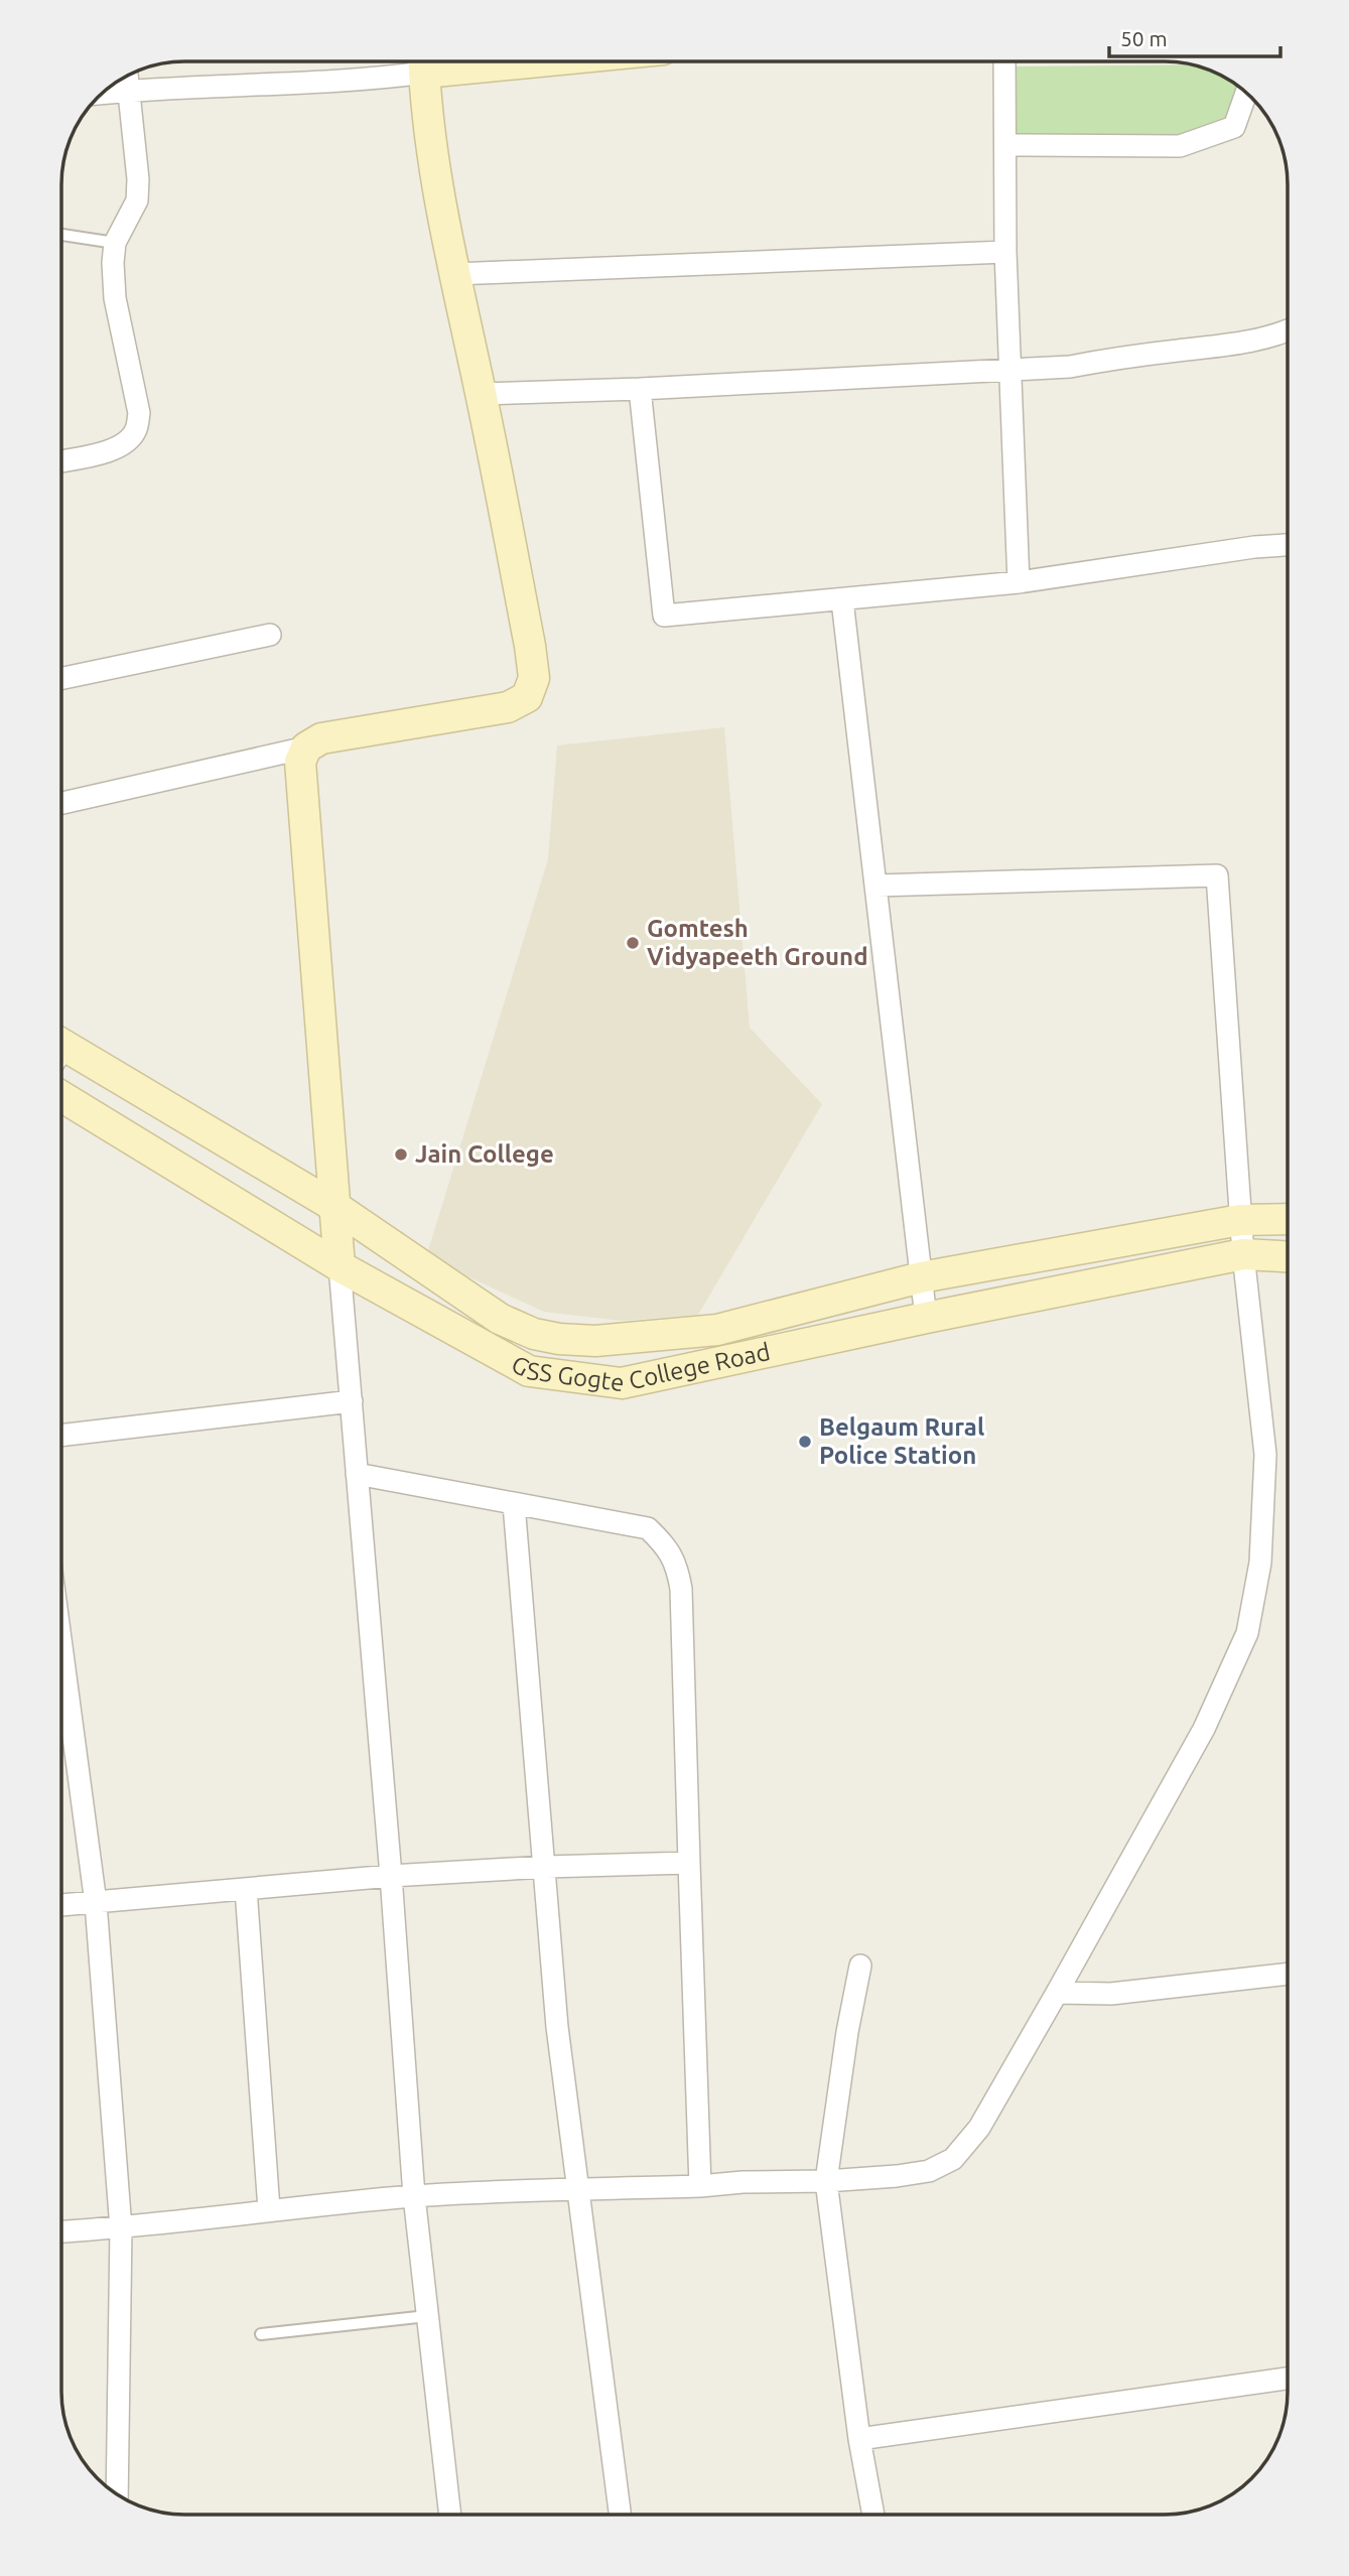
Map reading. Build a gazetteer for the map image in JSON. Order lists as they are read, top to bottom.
{
  "streets": {
    "main road": ["GSS Gogte College Road"]
  },
  "places": ["Gomtesh Vidyapeeth Ground", "Jain College", "Belgaum Rural Police Station"],
  "scale_bar": "50 m"
}
